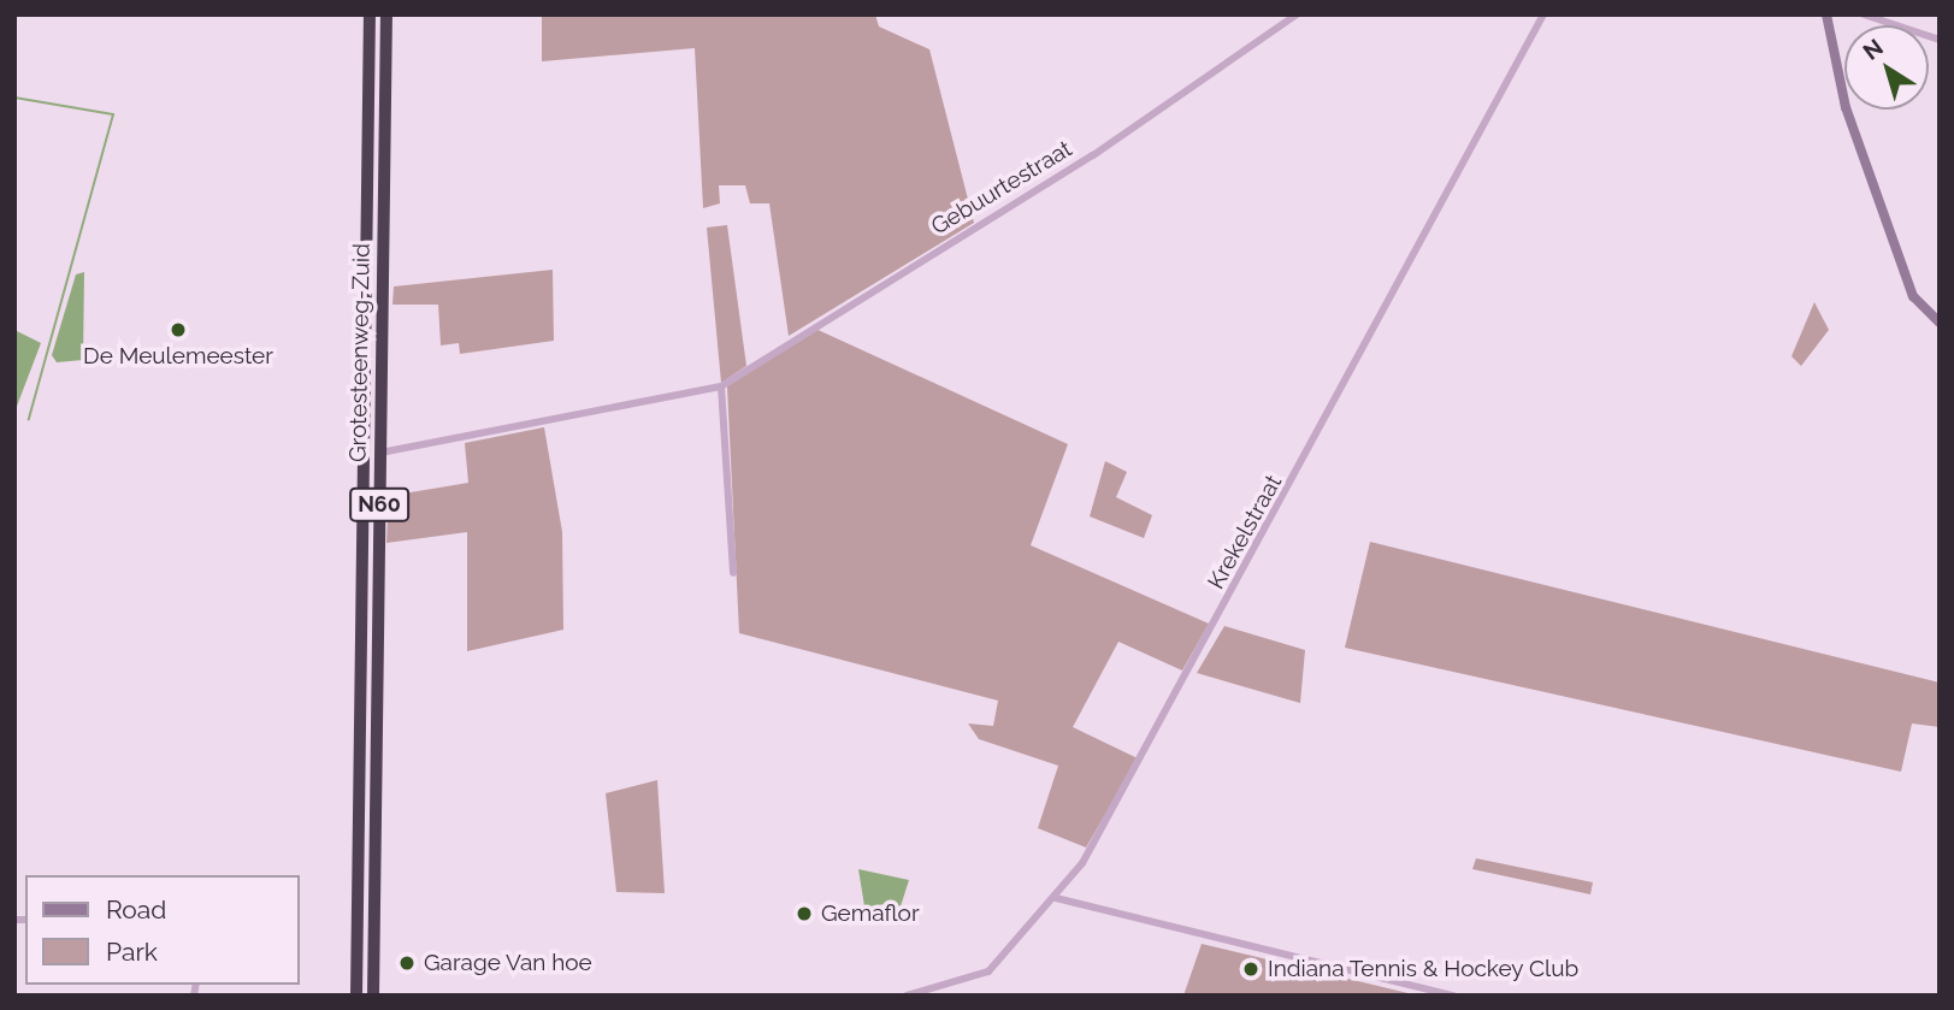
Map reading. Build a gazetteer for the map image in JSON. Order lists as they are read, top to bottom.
{
  "streets": {
    "highway": ["Grotesteenweg-Zuid", "N60"],
    "street": ["Gebuurtestraat", "Krekelstraat"]
  },
  "crossings": [
    ["Gebuurtestraat", "Grotesteenweg-Zuid"]
  ],
  "places": [
    "De Meulemeester",
    "Gemaflor",
    "Garage Van hoe",
    "Indiana Tennis & Hockey Club"
  ],
  "legend": ["Road", "Park"],
  "north": "top left"
}
